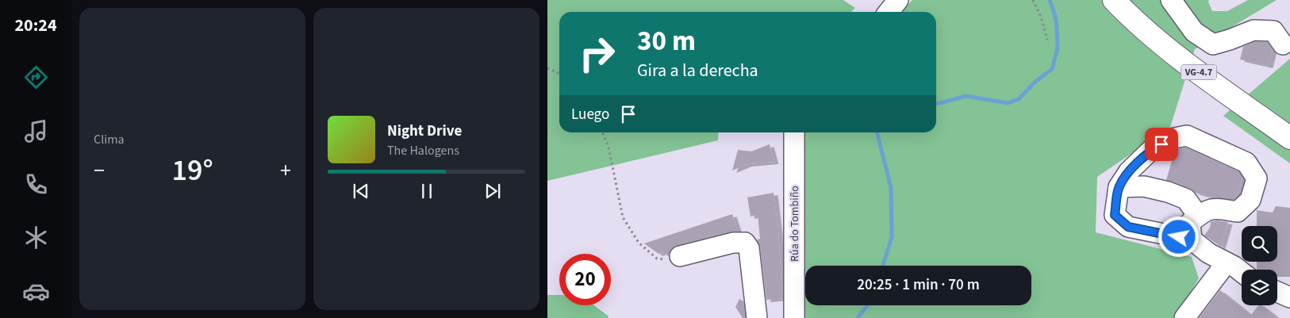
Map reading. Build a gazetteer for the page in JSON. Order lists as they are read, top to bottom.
{
  "streets": {
    "highway": ["VG-4.7"],
    "street": ["Rúa do Tombiño"]
  },
  "page": {
    "tabs": "20:24",
    "tile": "Clima",
    "turn": ["30 m", "Gira a la derecha"],
    "then": "Luego",
    "song": ["Night Drive", "The Halogens"],
    "heat": ["−", "19°", "+"],
    "limit": "20",
    "trip": "20:25 · 1 min · 70 m"
  }
}
